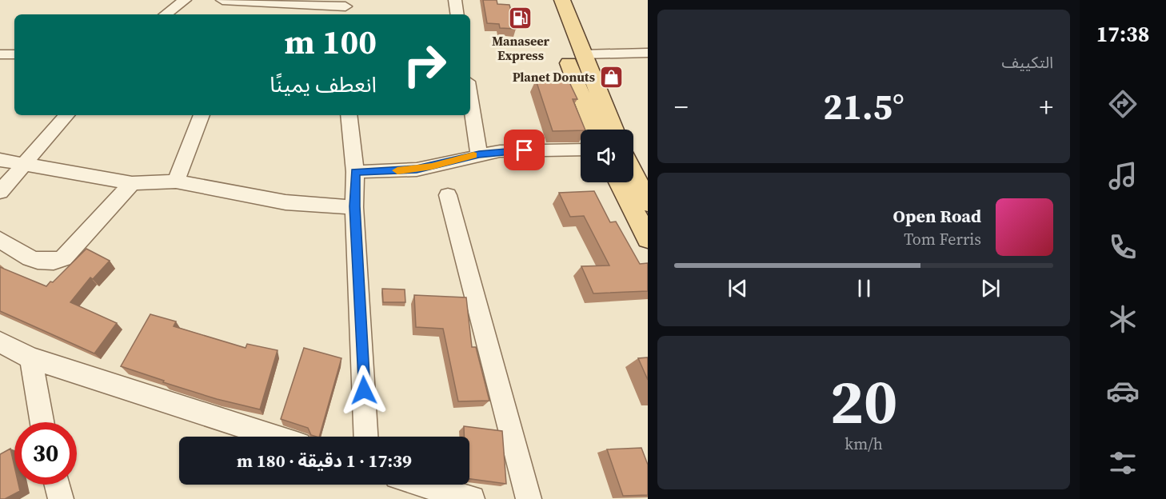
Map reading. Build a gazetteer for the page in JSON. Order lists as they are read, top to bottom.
{
  "places": {
    "fuel station": ["Manaseer Express"],
    "shop": ["Planet Donuts"]
  },
  "page": {
    "tabs": "17:38",
    "tile": [
      "التكييف",
      ["20", "km/h"]
    ],
    "turn": ["100 m", "انعطف يمينًا"],
    "heat": ["−", "21.5°", "+"],
    "song": ["Open Road", "Tom Ferris"],
    "limit": "30",
    "trip": "17:39 · 1 دقيقة · 180 m"
  }
}
